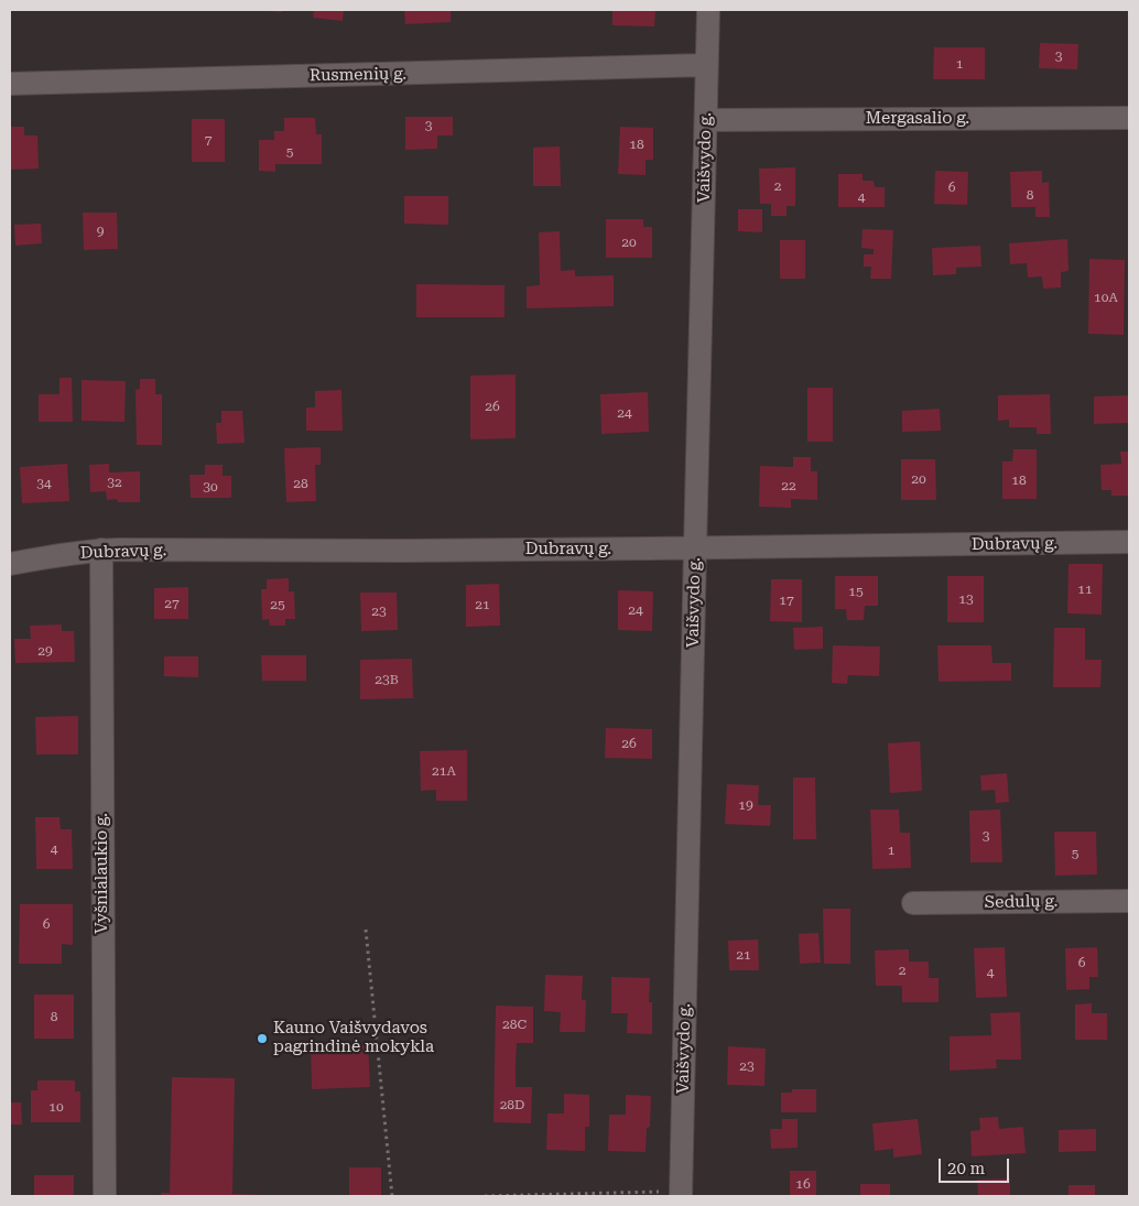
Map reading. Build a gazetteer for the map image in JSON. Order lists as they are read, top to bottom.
{
  "streets": {
    "street": [
      "Rusmenių g.",
      "Mergasalio g.",
      "Vaišvydo g.",
      "Dubravų g.",
      "Vyšnialaukio g.",
      "Sedulų g."
    ]
  },
  "crossings": [
    ["Rusmenių g.", "Vaišvydo g."],
    ["Mergasalio g.", "Vaišvydo g."],
    ["Vaišvydo g.", "Dubravų g."],
    ["Dubravų g.", "Vyšnialaukio g."]
  ],
  "places": ["Kauno Vaišvydavos pagrindinė mokykla"],
  "house_numbers": [
    "3",
    "1",
    "3",
    "7",
    "18",
    "5",
    "2",
    "6",
    "8",
    "4",
    "9",
    "20",
    "10A",
    "26",
    "24",
    "20",
    "18",
    "32",
    "34",
    "28",
    "22",
    "30",
    "11",
    "15",
    "13",
    "17",
    "27",
    "25",
    "21",
    "24",
    "23",
    "29",
    "23B",
    "26",
    "21A",
    "19",
    "3",
    "4",
    "1",
    "5",
    "6",
    "21",
    "6",
    "2",
    "4",
    "8",
    "28C",
    "23",
    "28D",
    "10",
    "16"
  ],
  "scale_bar": "20 m"
}
